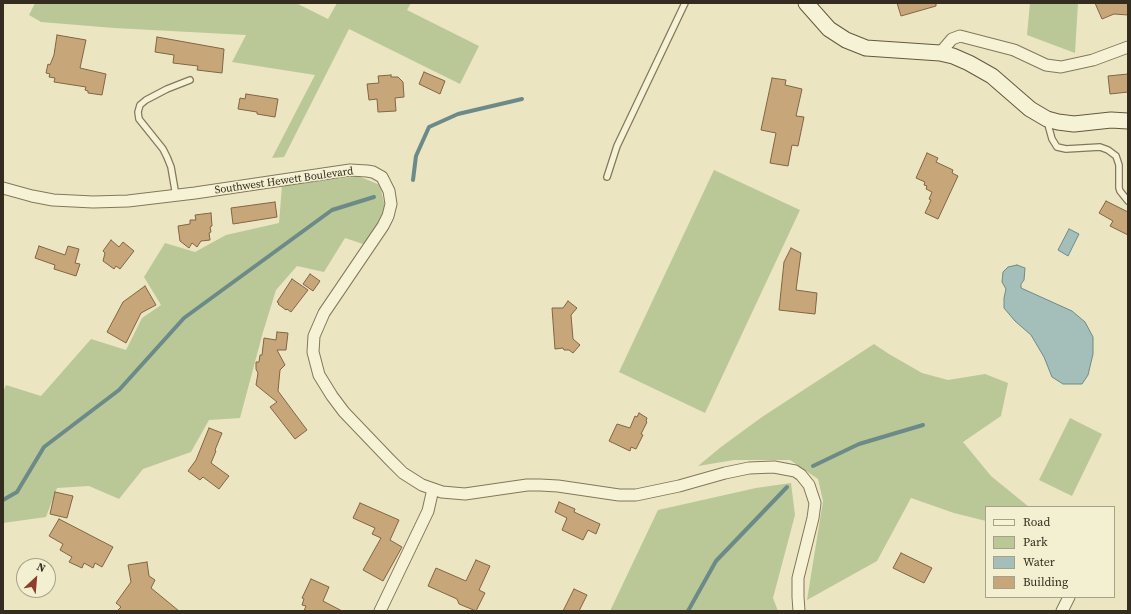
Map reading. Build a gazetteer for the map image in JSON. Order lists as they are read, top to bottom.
{
  "streets": {
    "street": ["Southwest Hewett Boulevard"]
  },
  "legend": [
    "Road",
    "Park",
    "Water",
    "Building"
  ],
  "north": "top right"
}
